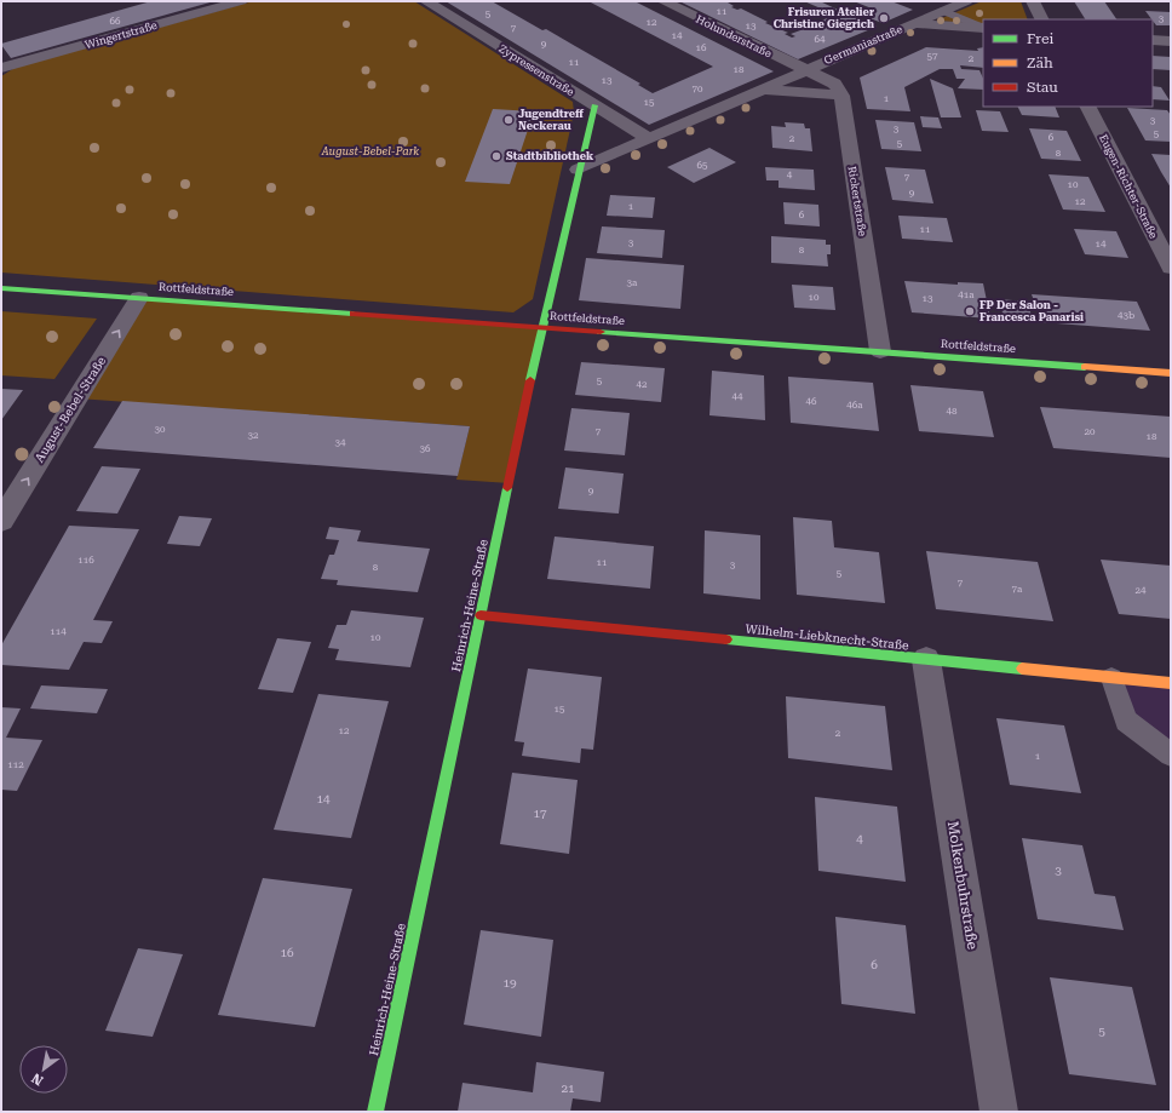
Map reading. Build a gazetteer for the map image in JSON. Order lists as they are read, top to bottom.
{
  "streets": {
    "street": [
      "Wingertstraße",
      "Holunderstraße",
      "Germaniastraße",
      "Zypressenstraße",
      "Eugen-Richter-Straße",
      "Rickertstraße",
      "Rottfeldstraße",
      "August-Bebel-Straße",
      "Heinrich-Heine-Straße",
      "Wilhelm-Liebknecht-Straße",
      "Molkenbuhrstraße"
    ]
  },
  "crossings": [
    ["Holunderstraße", "Germaniastraße"],
    ["Germaniastraße", "Zypressenstraße"],
    ["Germaniastraße", "Rickertstraße"],
    ["Germaniastraße", "Heinrich-Heine-Straße"],
    ["Zypressenstraße", "Heinrich-Heine-Straße"],
    ["Rickertstraße", "Rottfeldstraße"],
    ["Rottfeldstraße", "August-Bebel-Straße"],
    ["Rottfeldstraße", "Heinrich-Heine-Straße"],
    ["Heinrich-Heine-Straße", "Wilhelm-Liebknecht-Straße"],
    ["Wilhelm-Liebknecht-Straße", "Molkenbuhrstraße"]
  ],
  "one_way": ["August-Bebel-Straße"],
  "parks": ["August-Bebel-Park"],
  "places": [
    "Frisuren Atelier Christine Giegrich",
    "Jugendtreff Neckerau",
    "Stadtbibliothek",
    "FP Der Salon - Francesca Panarisi"
  ],
  "house_numbers": [
    "11",
    "5",
    "3",
    "66",
    "12",
    "13",
    "7",
    "14",
    "64",
    "9",
    "16",
    "57",
    "2",
    "11",
    "18",
    "13",
    "70",
    "1",
    "15",
    "3",
    "3",
    "5",
    "6",
    "2",
    "5",
    "8",
    "65",
    "4",
    "7",
    "10",
    "9",
    "12",
    "1",
    "6",
    "11",
    "3",
    "14",
    "8",
    "3a",
    "41a",
    "10",
    "13",
    "43b",
    "5",
    "42",
    "44",
    "46",
    "46a",
    "48",
    "30",
    "7",
    "20",
    "32",
    "18",
    "34",
    "36",
    "9",
    "116",
    "11",
    "3",
    "8",
    "5",
    "7",
    "7a",
    "24",
    "114",
    "10",
    "15",
    "12",
    "2",
    "1",
    "112",
    "14",
    "17",
    "4",
    "3",
    "16",
    "6",
    "19",
    "5",
    "21"
  ],
  "legend": ["Frei", "Zäh", "Stau"],
  "north": "bottom left"
}
